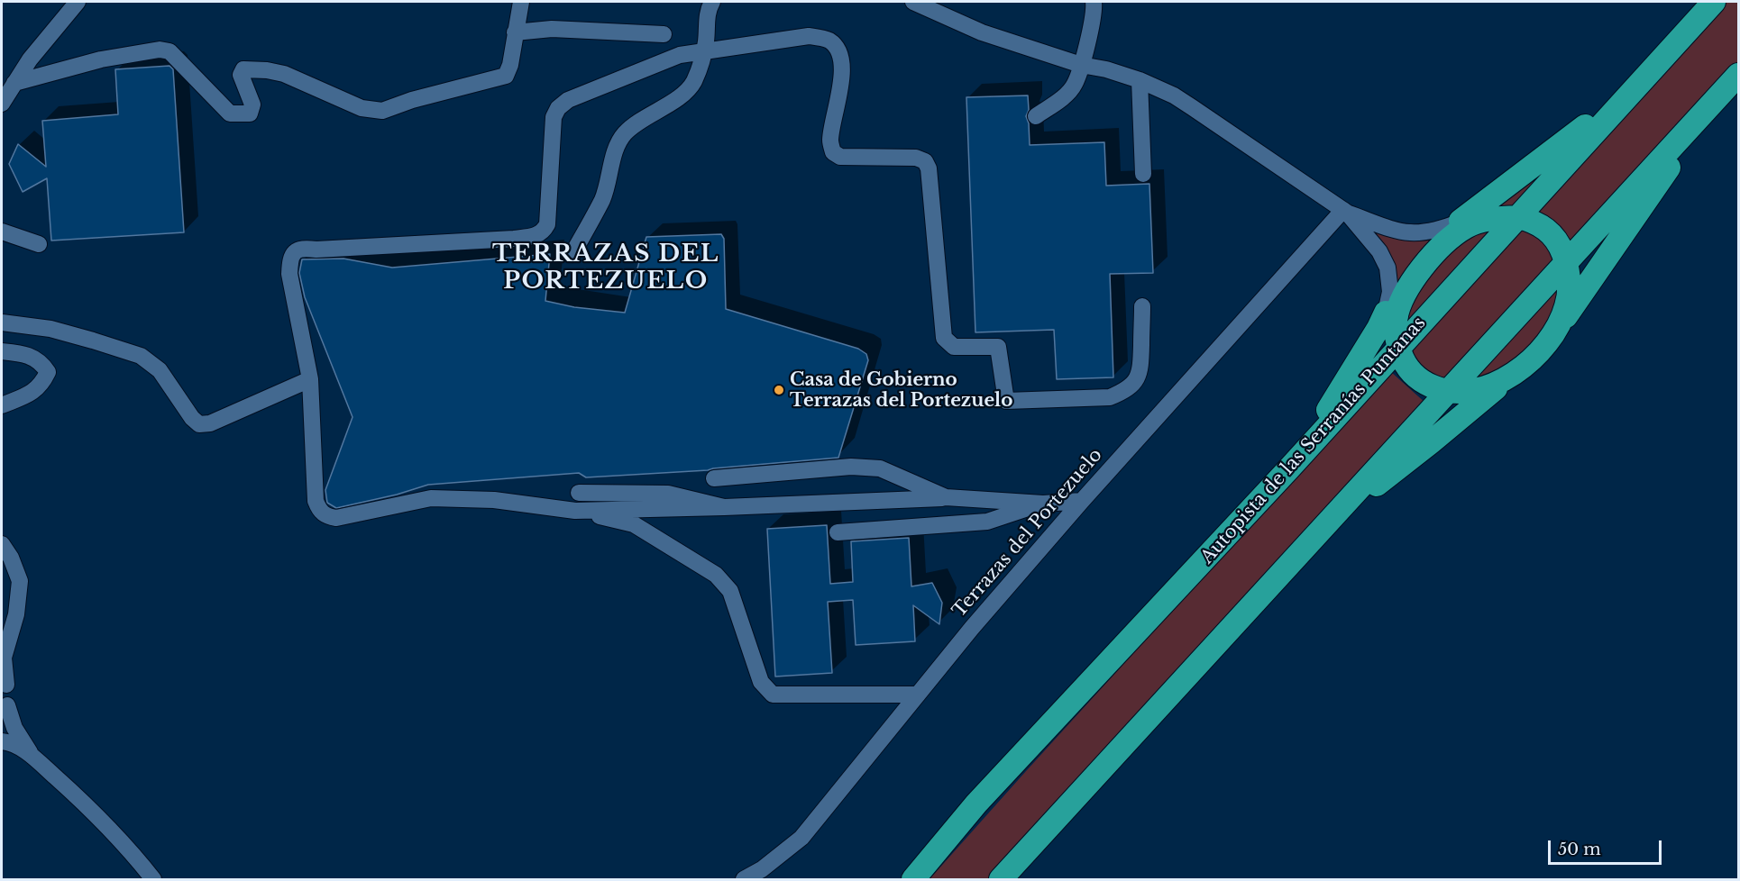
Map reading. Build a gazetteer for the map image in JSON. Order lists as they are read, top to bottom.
{
  "streets": {
    "highway": ["Autopista de las Serranías Puntanas"],
    "street": ["Terrazas del Portezuelo"]
  },
  "districts": ["TERRAZAS DEL PORTEZUELO"],
  "places": ["Casa de Gobierno Terrazas del Portezuelo"],
  "scale_bar": "50 m"
}
